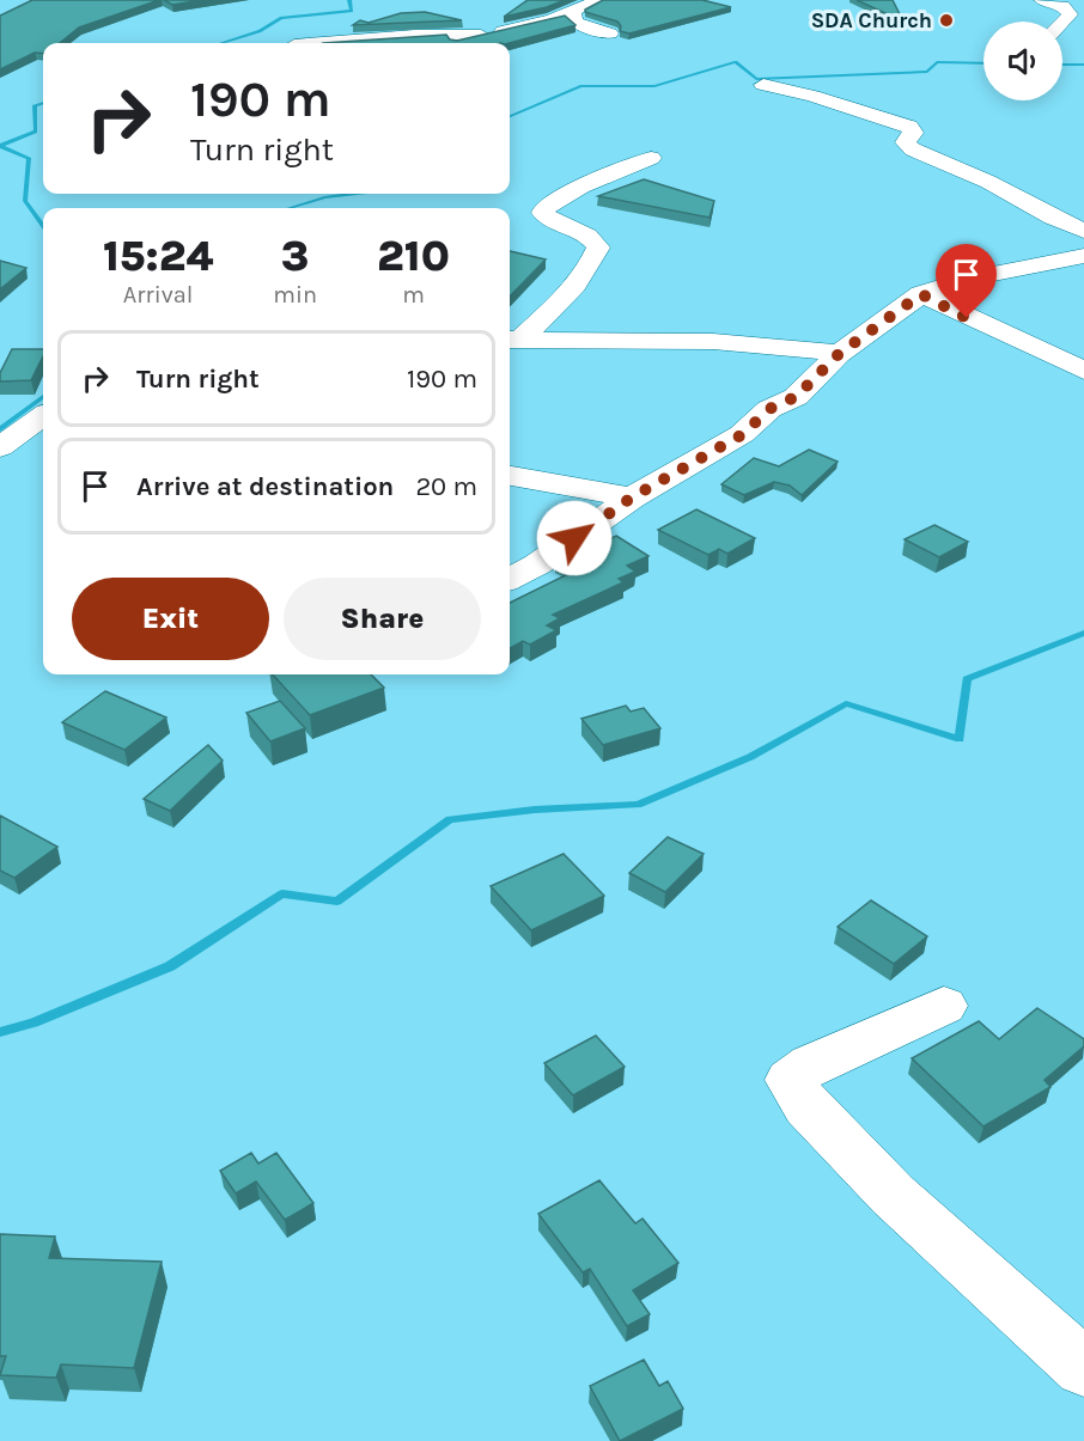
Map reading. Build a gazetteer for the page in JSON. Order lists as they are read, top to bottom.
{
  "places": ["SDA Church"],
  "page": {
    "turn": ["190 m", "Turn right"],
    "eta": [
      "15:24",
      "Arrival",
      "3",
      "min",
      "210",
      "m"
    ],
    "list": [
      {
        "name": "Turn right",
        "value": "190 m"
      },
      {
        "name": "Arrive at destination",
        "value": "20 m"
      }
    ],
    "buttons": ["Exit", "Share"]
  }
}
